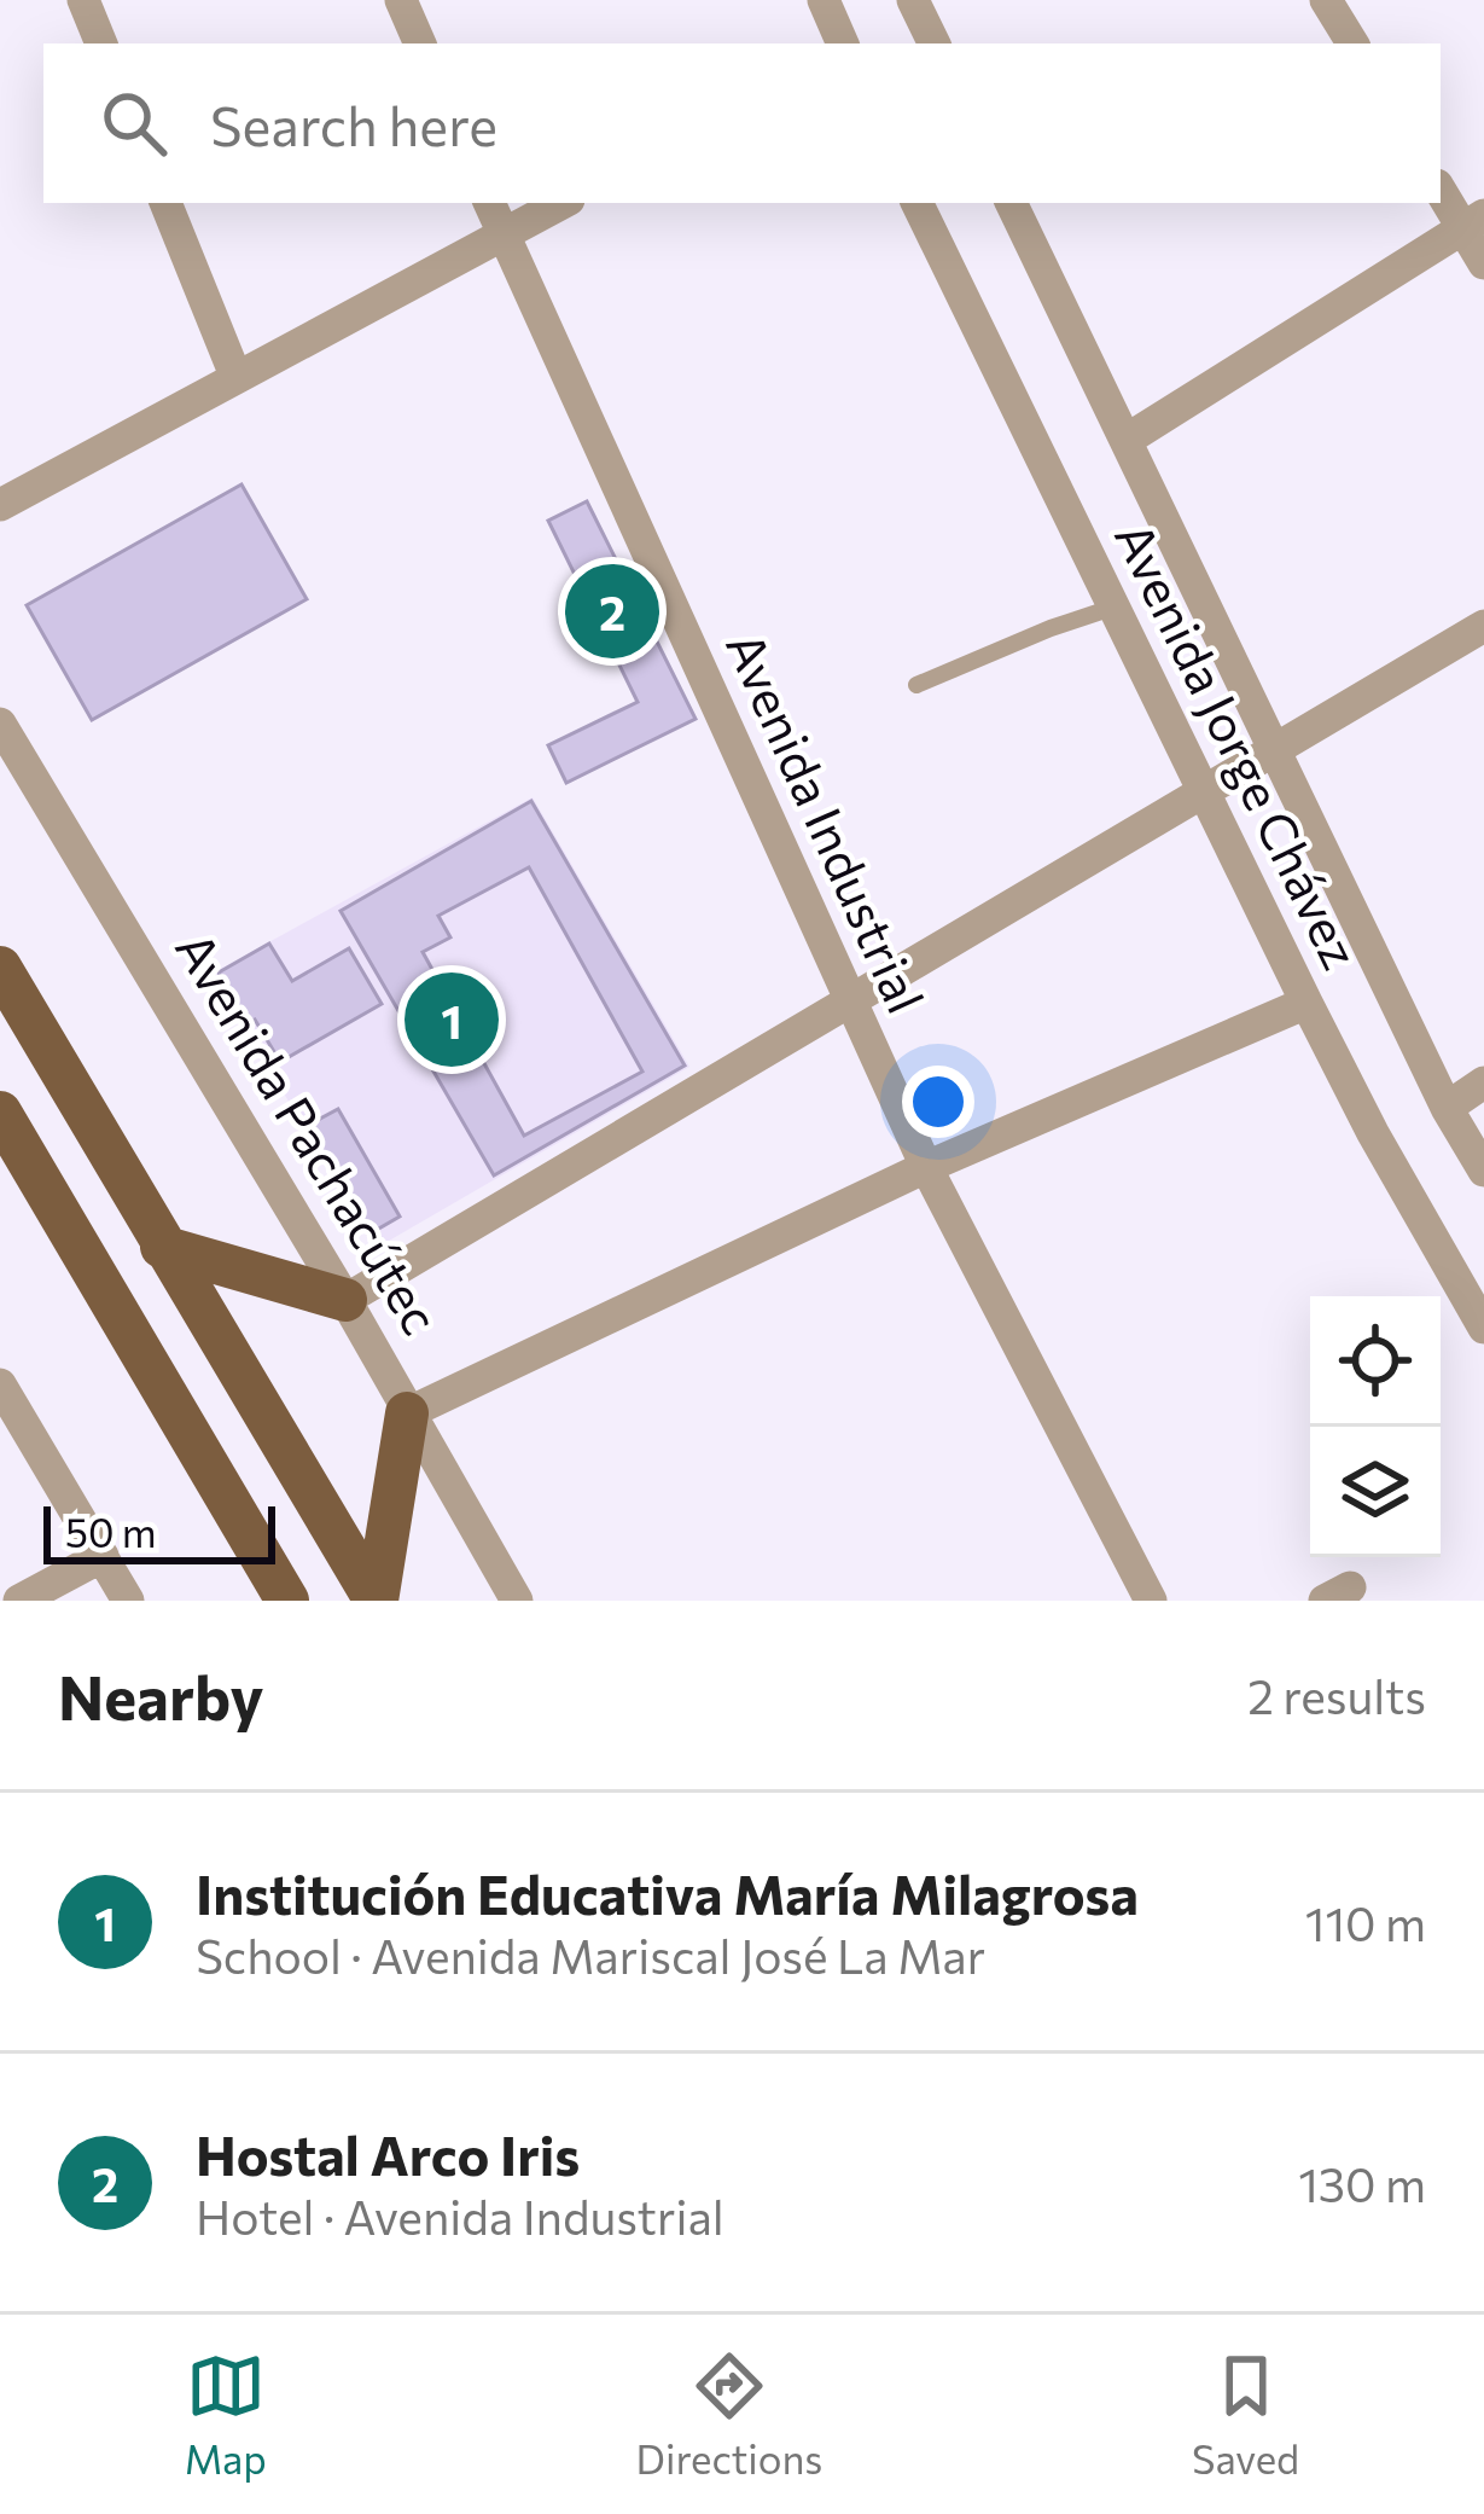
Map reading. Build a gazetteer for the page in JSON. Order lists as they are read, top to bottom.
{
  "streets": {
    "street": ["Avenida Jorge Chávez", "Avenida Industrial", "Avenida Pachacútec"]
  },
  "scale_bar": "50 m",
  "page": {
    "search": "Search here",
    "pins": ["2", "1"],
    "scale": "50 m",
    "heading": ["Nearby", "2 results"],
    "list": [
      {
        "mark": "1",
        "name": "Institución Educativa María Milagrosa",
        "note": "School · Avenida Mariscal José La Mar",
        "value": "110 m"
      },
      {
        "mark": "2",
        "name": "Hostal Arco Iris",
        "note": "Hotel · Avenida Industrial",
        "value": "130 m"
      }
    ],
    "nav": ["Map", "Directions", "Saved"]
  }
}
